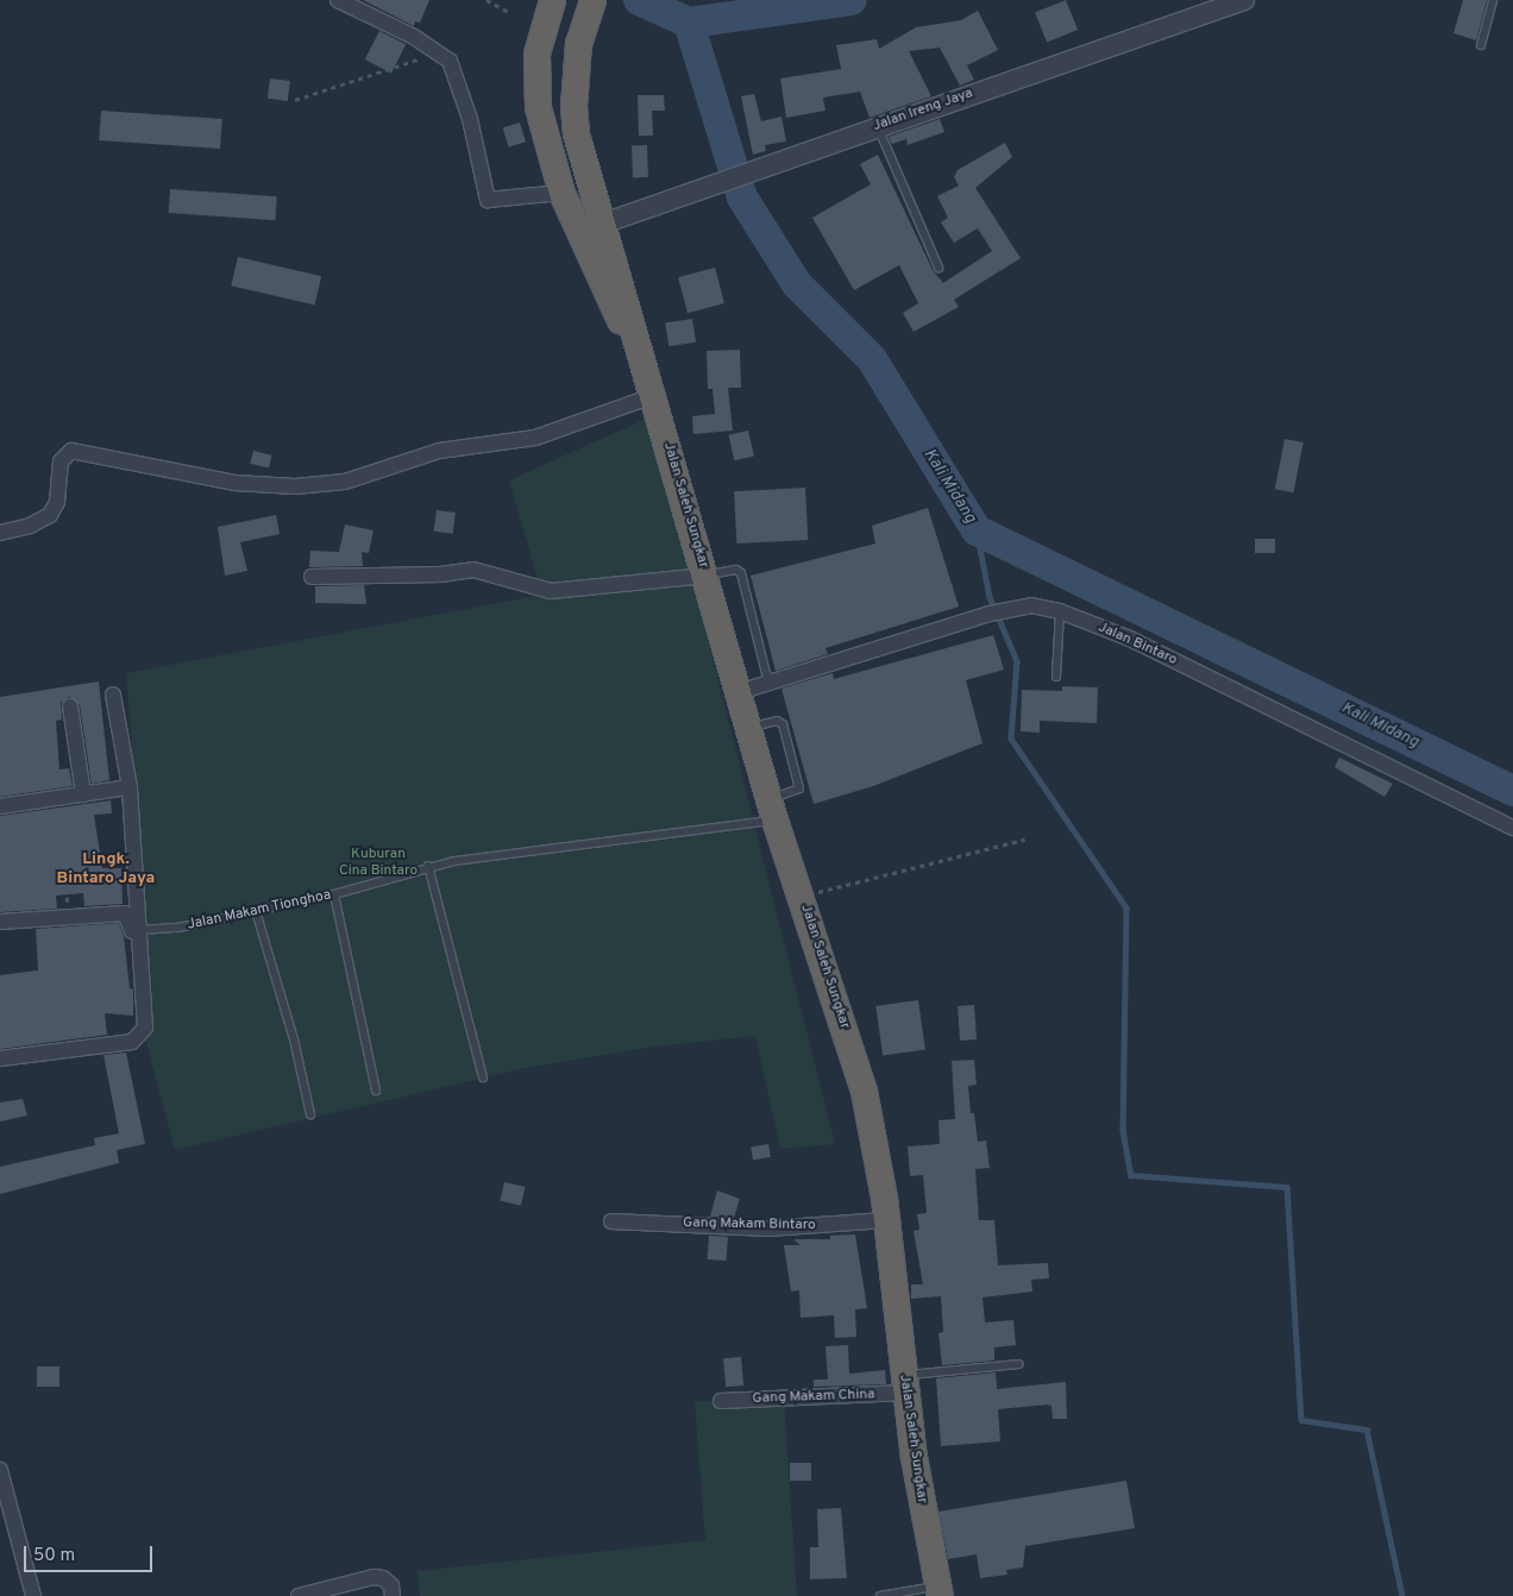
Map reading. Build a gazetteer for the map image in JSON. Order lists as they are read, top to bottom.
{
  "streets": {
    "highway": ["Jalan Saleh Sungkar"],
    "street": [
      "Jalan Ireng Jaya",
      "Jalan Bintaro",
      "Gang Makam Bintaro",
      "Gang Makam China"
    ],
    "lane": ["Jalan Makam Tionghoa"]
  },
  "crossings": [
    ["Jalan Ireng Jaya", "Jalan Saleh Sungkar"],
    ["Jalan Saleh Sungkar", "Jalan Bintaro"],
    ["Jalan Saleh Sungkar", "Jalan Makam Tionghoa"],
    ["Jalan Saleh Sungkar", "Gang Makam Bintaro"],
    ["Jalan Saleh Sungkar", "Gang Makam China"]
  ],
  "districts": ["Lingk. Bintaro Jaya"],
  "water": ["Kali Midang"],
  "parks": ["Kuburan Cina Bintaro"],
  "scale_bar": "50 m"
}
